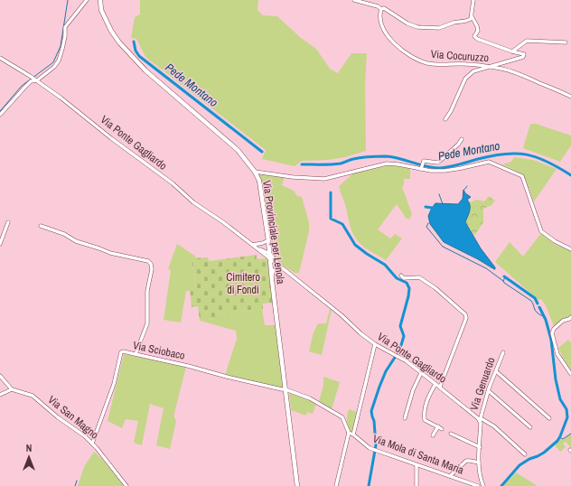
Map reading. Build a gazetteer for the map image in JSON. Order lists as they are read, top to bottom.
{
  "streets": {
    "main road": ["Via Provinciale per Lenola"],
    "street": [
      "Via Cocuruzzo",
      "Via Ponte Gagliardo",
      "Via Sciobaco",
      "Via Genuardo",
      "Via San Magno",
      "Via Mola di Santa Maria"
    ]
  },
  "crossings": [
    ["Via Ponte Gagliardo", "Via Provinciale per Lenola"],
    ["Via Ponte Gagliardo", "Via Genuardo"],
    ["Via Provinciale per Lenola", "Via Sciobaco"],
    ["Via Sciobaco", "Via San Magno"]
  ],
  "water": ["Pede Montano"],
  "parks": ["Cimitero di Fondi"],
  "north": "top"
}
